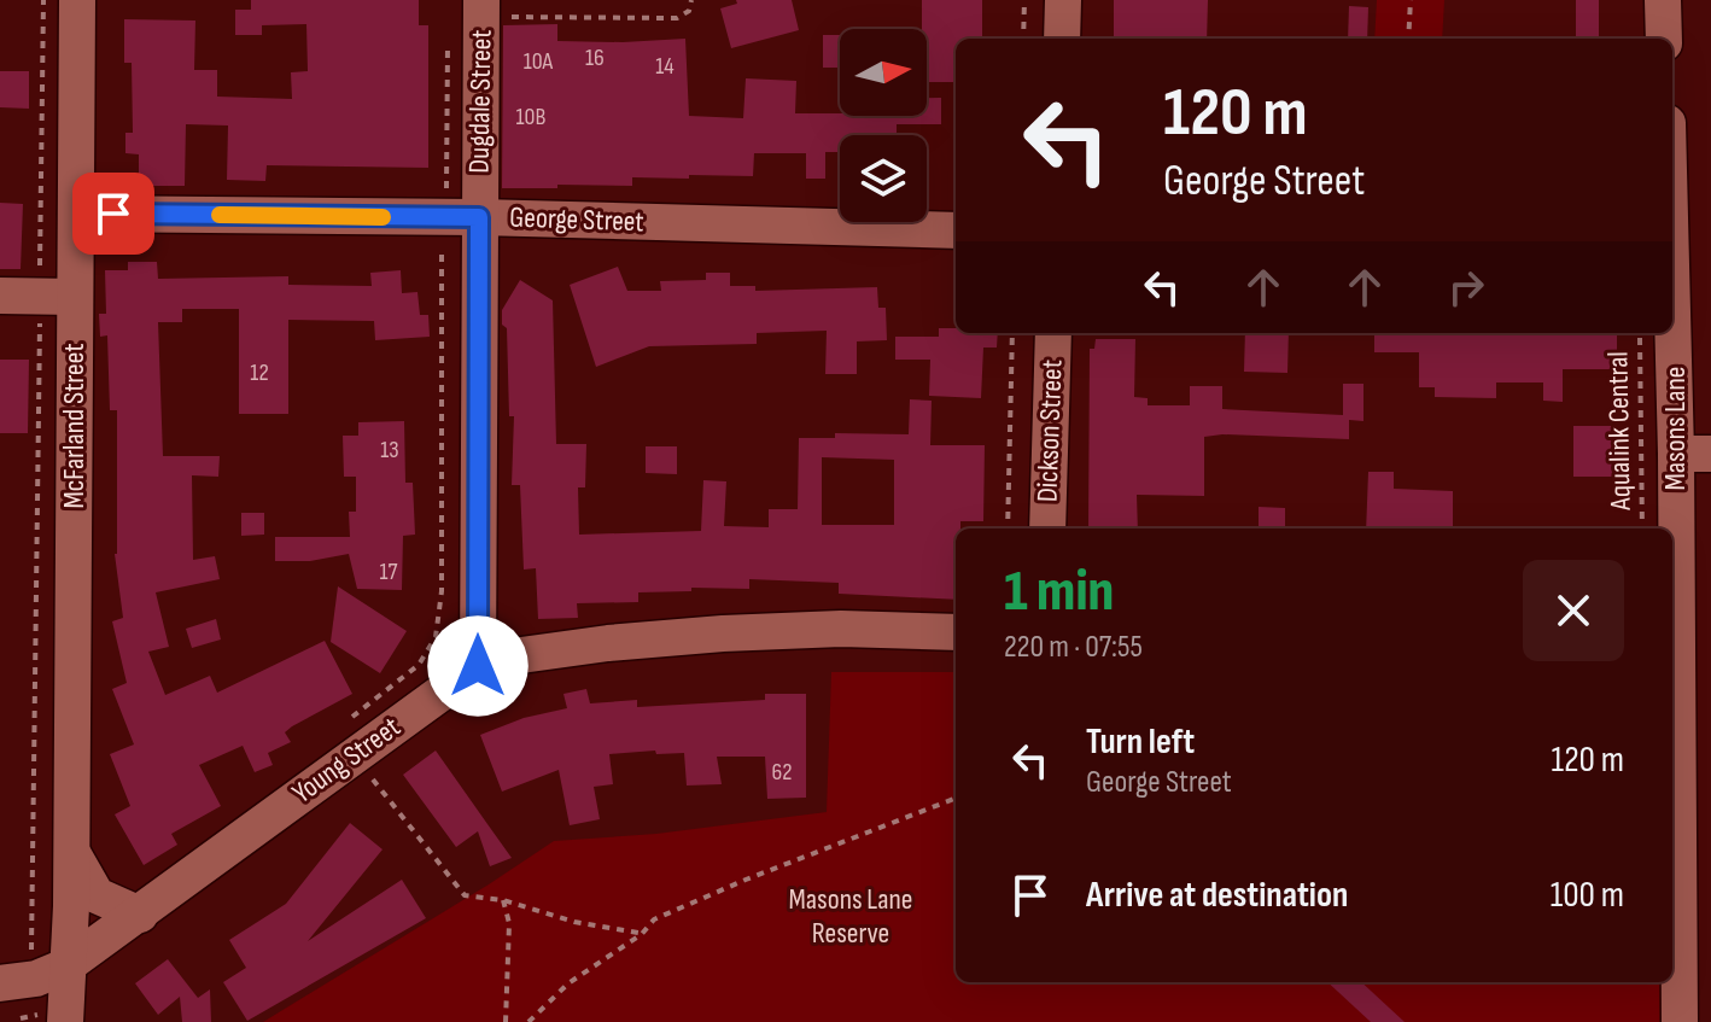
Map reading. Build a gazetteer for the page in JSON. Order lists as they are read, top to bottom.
{
  "streets": {
    "street": [
      "Dugdale Street",
      "George Street",
      "McFarland Street",
      "Masons Lane",
      "Dickson Street",
      "Young Street"
    ],
    "path": ["Aqualink Central"]
  },
  "crossings": [
    ["Dugdale Street", "George Street"],
    ["Dugdale Street", "Young Street"],
    ["George Street", "McFarland Street"],
    ["McFarland Street", "Young Street"]
  ],
  "parks": ["Masons Lane Reserve"],
  "house_numbers": [
    "16",
    "10A",
    "14",
    "10B",
    "12",
    "13",
    "17",
    "62"
  ],
  "north": "right",
  "page": {
    "turn": ["120 m", "George Street"],
    "heading": ["1 min", "220 m · 07:55"],
    "list": [
      {
        "name": "Turn left",
        "note": "George Street",
        "value": "120 m"
      },
      {
        "name": "Arrive at destination",
        "value": "100 m"
      }
    ]
  }
}
